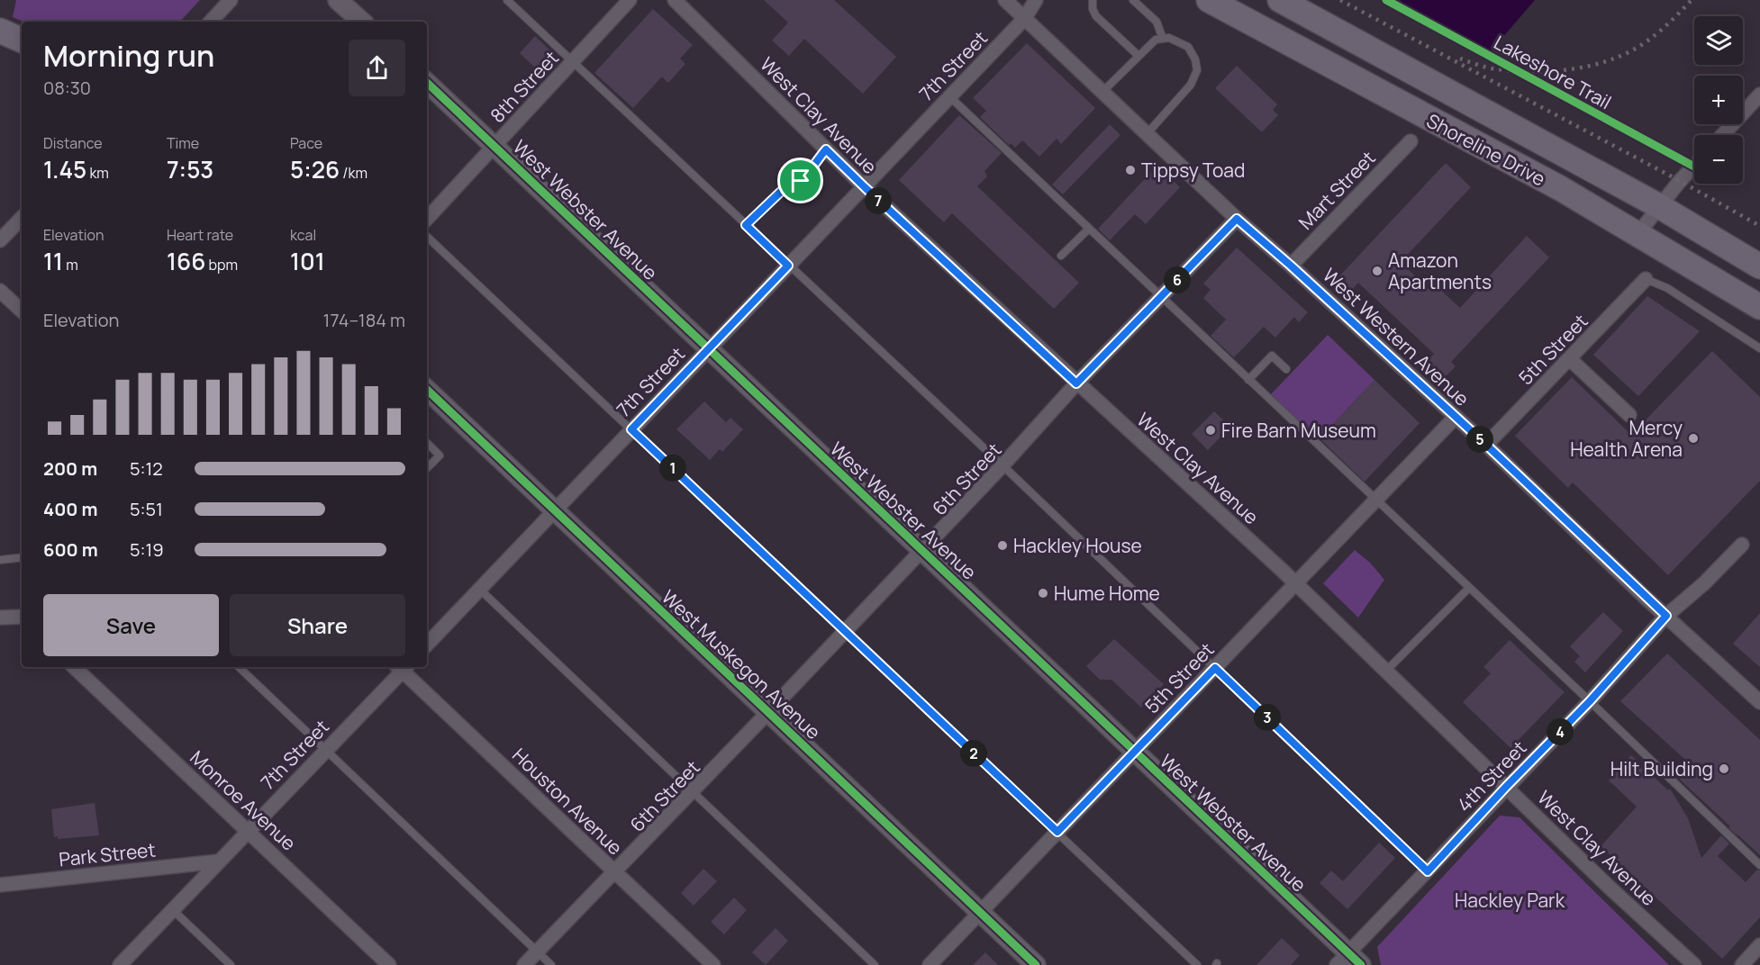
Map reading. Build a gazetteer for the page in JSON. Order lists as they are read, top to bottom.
{
  "streets": {
    "highway": ["Shoreline Drive"],
    "main road": ["West Webster Avenue", "West Muskegon Avenue"],
    "street": [
      "7th Street",
      "8th Street",
      "West Clay Avenue",
      "Mart Street",
      "West Western Avenue",
      "5th Street",
      "6th Street",
      "4th Street",
      "Monroe Avenue",
      "Houston Avenue",
      "Park Street"
    ],
    "cycle path": ["Lakeshore Trail"]
  },
  "crossings": [
    ["7th Street", "West Clay Avenue"],
    ["7th Street", "West Webster Avenue"],
    ["7th Street", "West Western Avenue"],
    ["7th Street", "West Muskegon Avenue"],
    ["7th Street", "Monroe Avenue"],
    ["7th Street", "Park Street"],
    ["8th Street", "West Webster Avenue"],
    ["West Clay Avenue", "5th Street"],
    ["West Clay Avenue", "6th Street"],
    ["West Clay Avenue", "4th Street"],
    ["Mart Street", "West Western Avenue"],
    ["West Webster Avenue", "5th Street"],
    ["West Webster Avenue", "6th Street"],
    ["West Webster Avenue", "4th Street"],
    ["West Western Avenue", "5th Street"],
    ["West Western Avenue", "6th Street"],
    ["West Western Avenue", "4th Street"],
    ["5th Street", "West Muskegon Avenue"],
    ["6th Street", "West Muskegon Avenue"],
    ["6th Street", "Houston Avenue"]
  ],
  "parks": ["Hackley Park"],
  "places": [
    "Tippsy Toad",
    "Amazon Apartments",
    "Fire Barn Museum",
    "Mercy Health Arena",
    "Hackley House",
    "Hume Home",
    "Hilt Building"
  ],
  "page": {
    "map_buttons": ["+", "−"],
    "heading": ["Morning run", "08:30"],
    "stats": [
      ["Distance", "1.45 km"],
      ["Time", "7:53"],
      ["Pace", "5:26 /km"],
      ["Elevation", "11 m"],
      ["Heart rate", "166 bpm"],
      ["kcal", "101"]
    ],
    "pins": [
      "7",
      "6",
      "5",
      "1",
      "3",
      "4",
      "2"
    ],
    "chart": ["Elevation", "174–184 m"],
    "list": [
      {
        "name": "200 m",
        "note": "5:12"
      },
      {
        "name": "400 m",
        "note": "5:51"
      },
      {
        "name": "600 m",
        "note": "5:19"
      }
    ],
    "buttons": ["Save", "Share"]
  }
}
